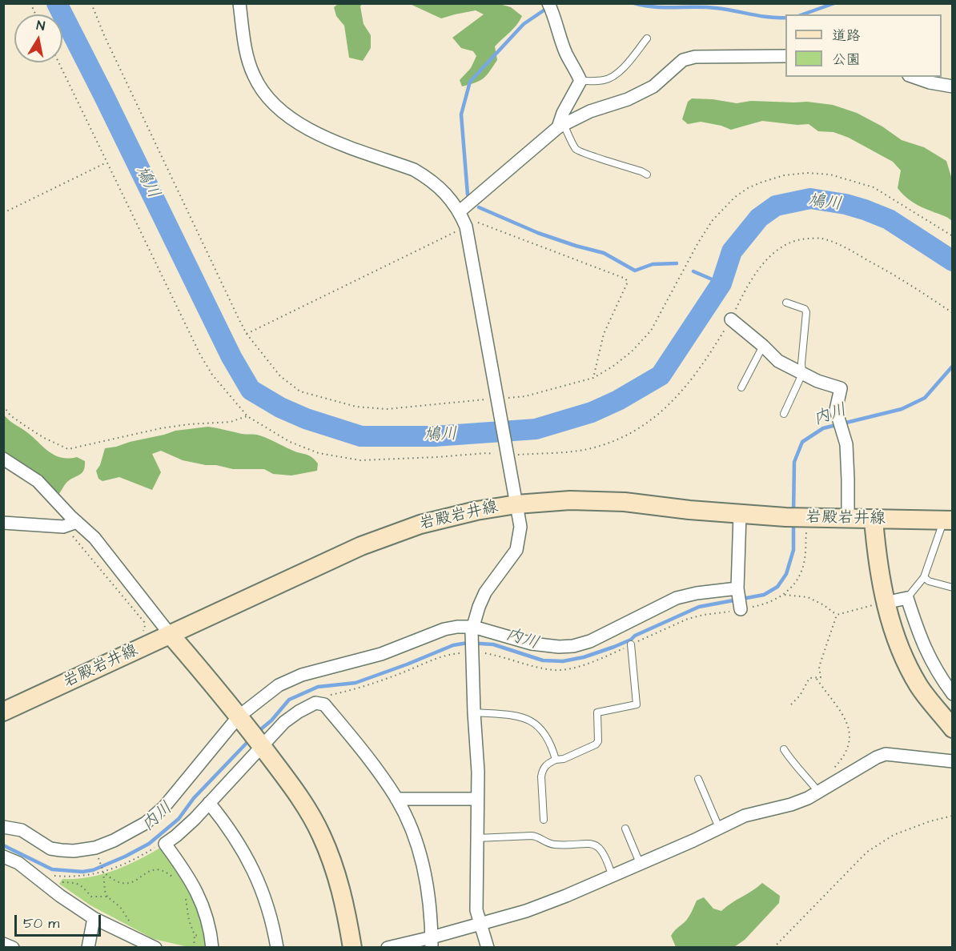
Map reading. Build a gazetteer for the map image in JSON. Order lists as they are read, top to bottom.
{
  "streets": {
    "main road": ["岩殿岩井線"]
  },
  "water": ["鳩川", "内川"],
  "legend": ["道路", "公園"],
  "scale_bar": "50 m",
  "north": "top"
}
